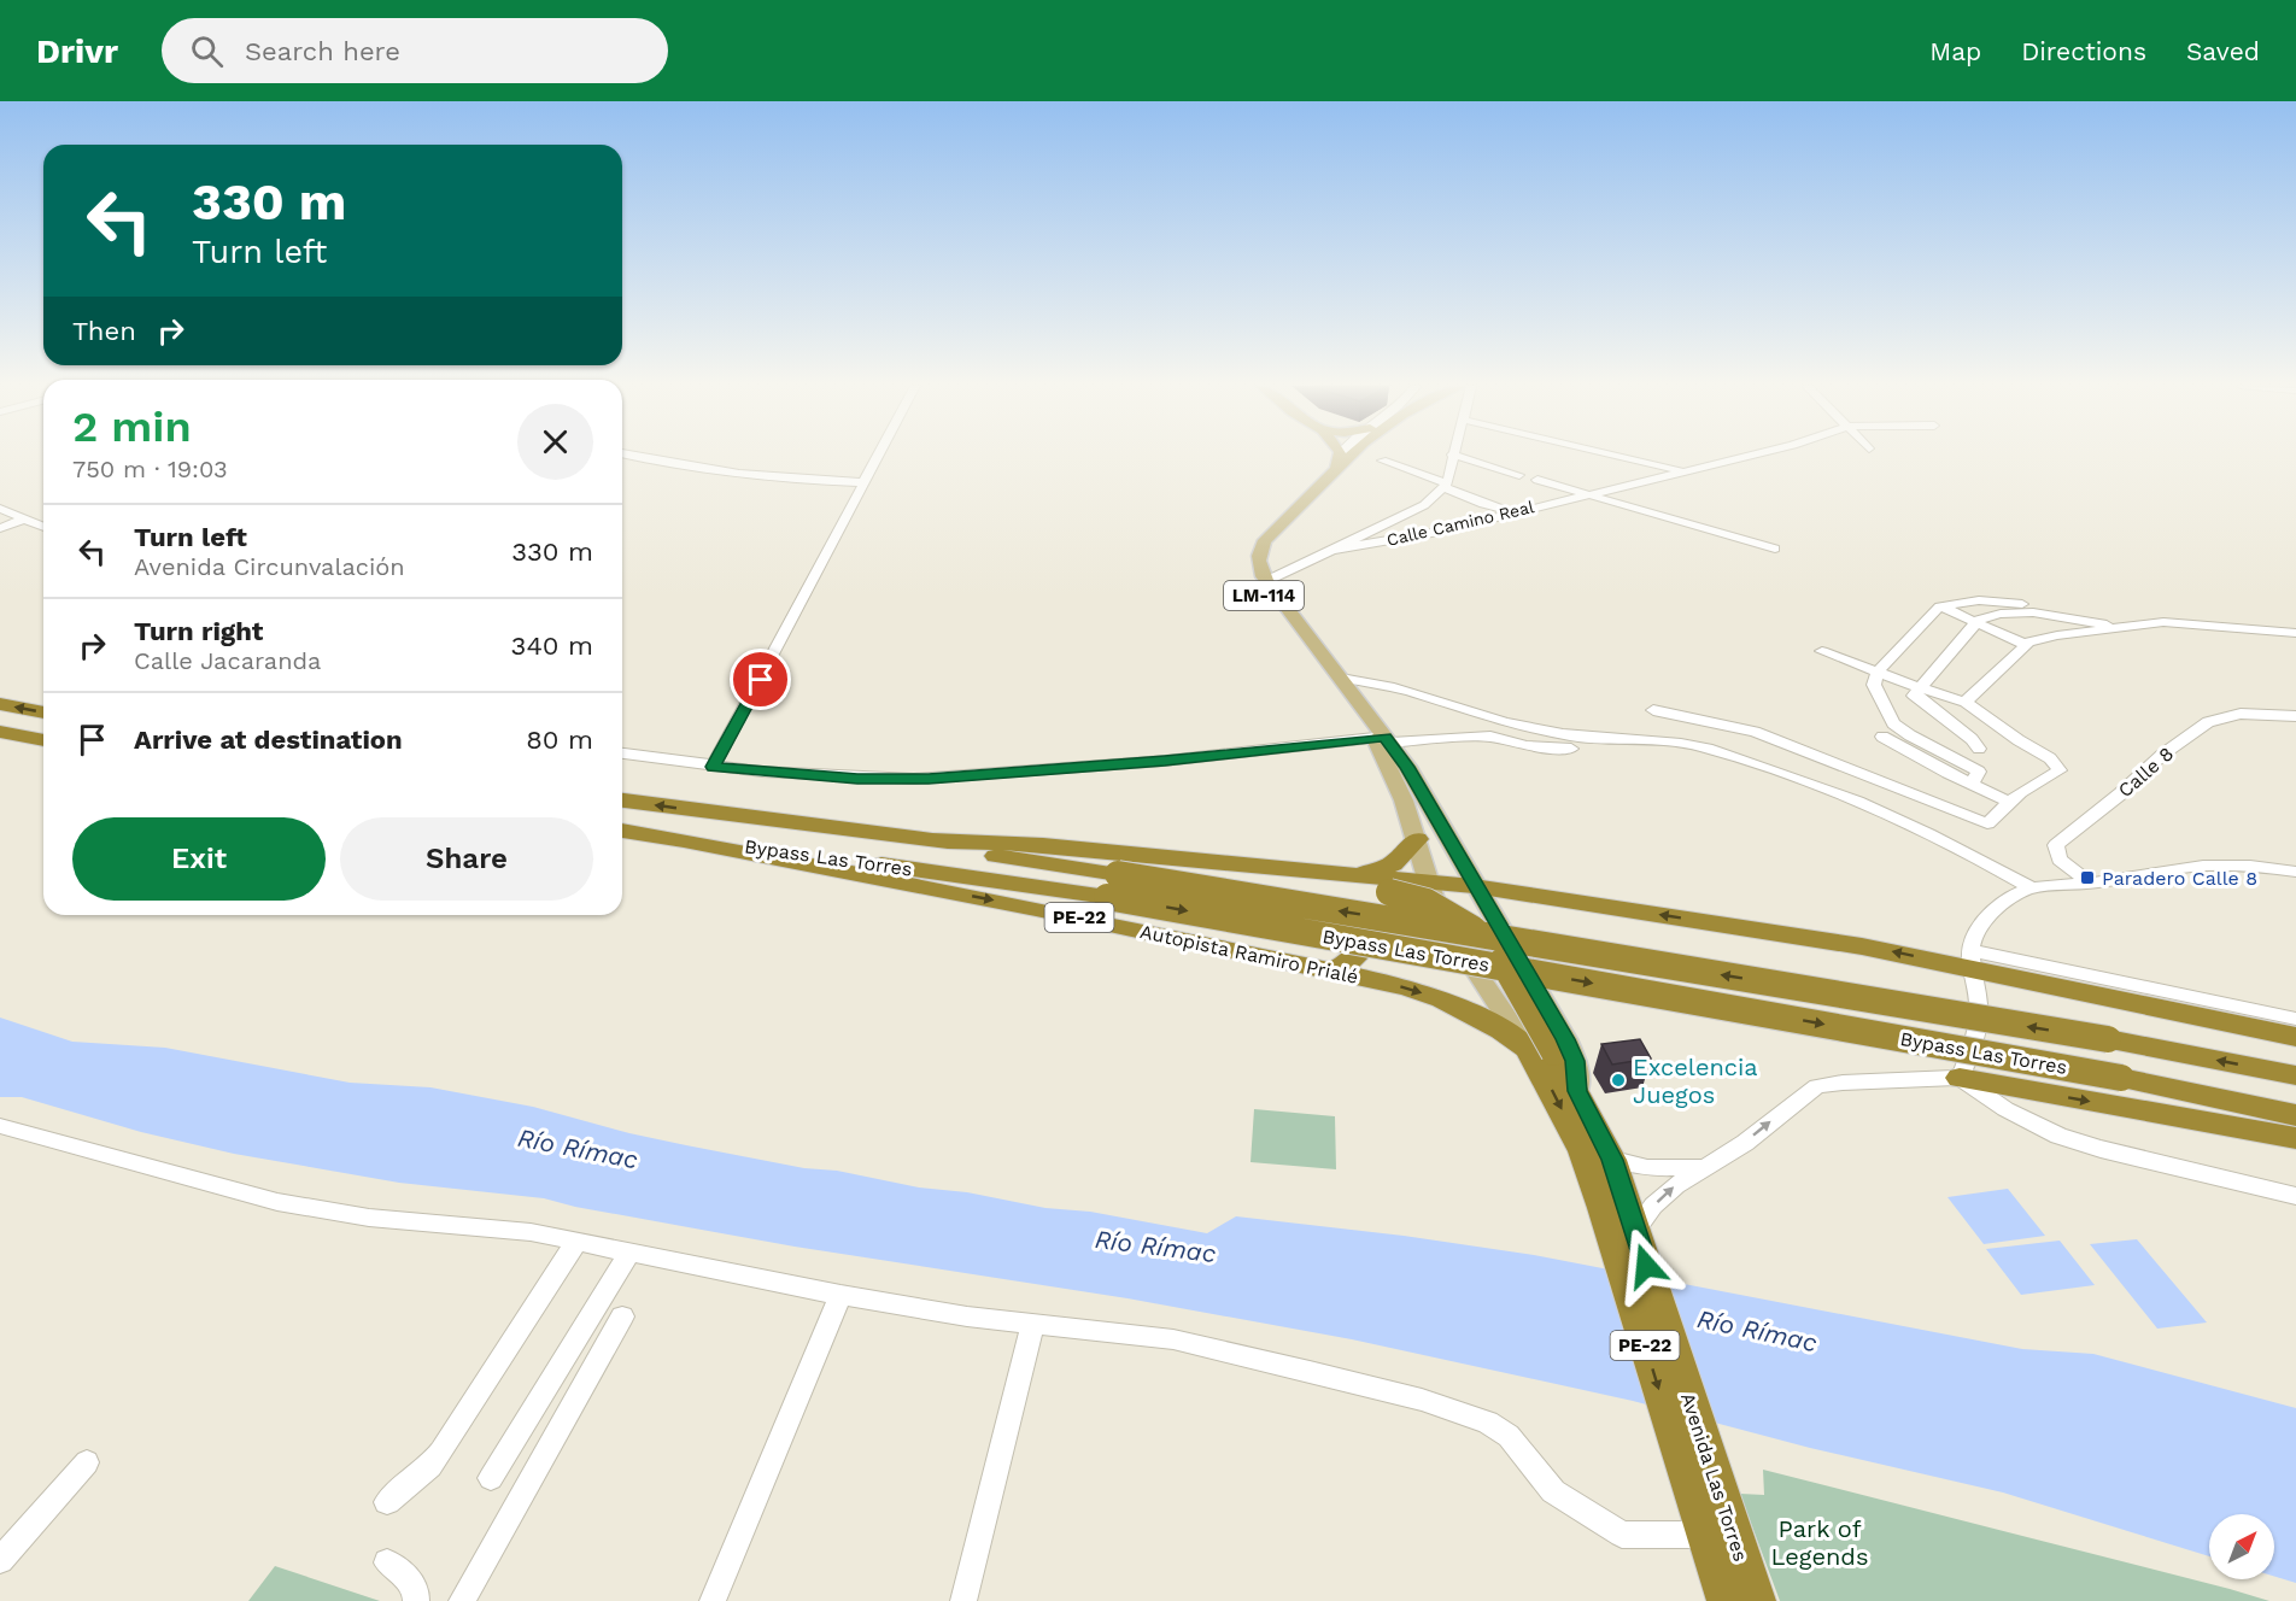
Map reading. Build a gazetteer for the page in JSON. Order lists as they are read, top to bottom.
{
  "streets": {
    "highway": [
      "Bypass Las Torres",
      "PE-22",
      "Autopista Ramiro Prialé",
      "Avenida Las Torres"
    ],
    "main road": ["LM-114"],
    "street": ["Calle Camino Real", "Calle 8"]
  },
  "crossings": [
    ["LM-114", "Avenida Las Torres"],
    ["Bypass Las Torres", "PE-22"],
    ["Bypass Las Torres", "Autopista Ramiro Prialé"],
    ["PE-22", "Autopista Ramiro Prialé"],
    ["PE-22", "Avenida Las Torres"],
    ["Autopista Ramiro Prialé", "Avenida Las Torres"]
  ],
  "water": ["Río Rímac"],
  "parks": ["Park of Legends"],
  "places": {
    "transit": ["Paradero Calle 8"],
    "other": ["Excelencia Juegos"]
  },
  "north": "top right",
  "page": {
    "header": "Drivr",
    "search": "Search here",
    "nav": ["Map", "Directions", "Saved"],
    "turn": ["330 m", "Turn left"],
    "then": "Then",
    "heading": ["2 min", "750 m · 19:03"],
    "list": [
      {
        "name": "Turn left",
        "note": "Avenida Circunvalación",
        "value": "330 m"
      },
      {
        "name": "Turn right",
        "note": "Calle Jacaranda",
        "value": "340 m"
      },
      {
        "name": "Arrive at destination",
        "value": "80 m"
      }
    ],
    "buttons": ["Exit", "Share"]
  }
}
